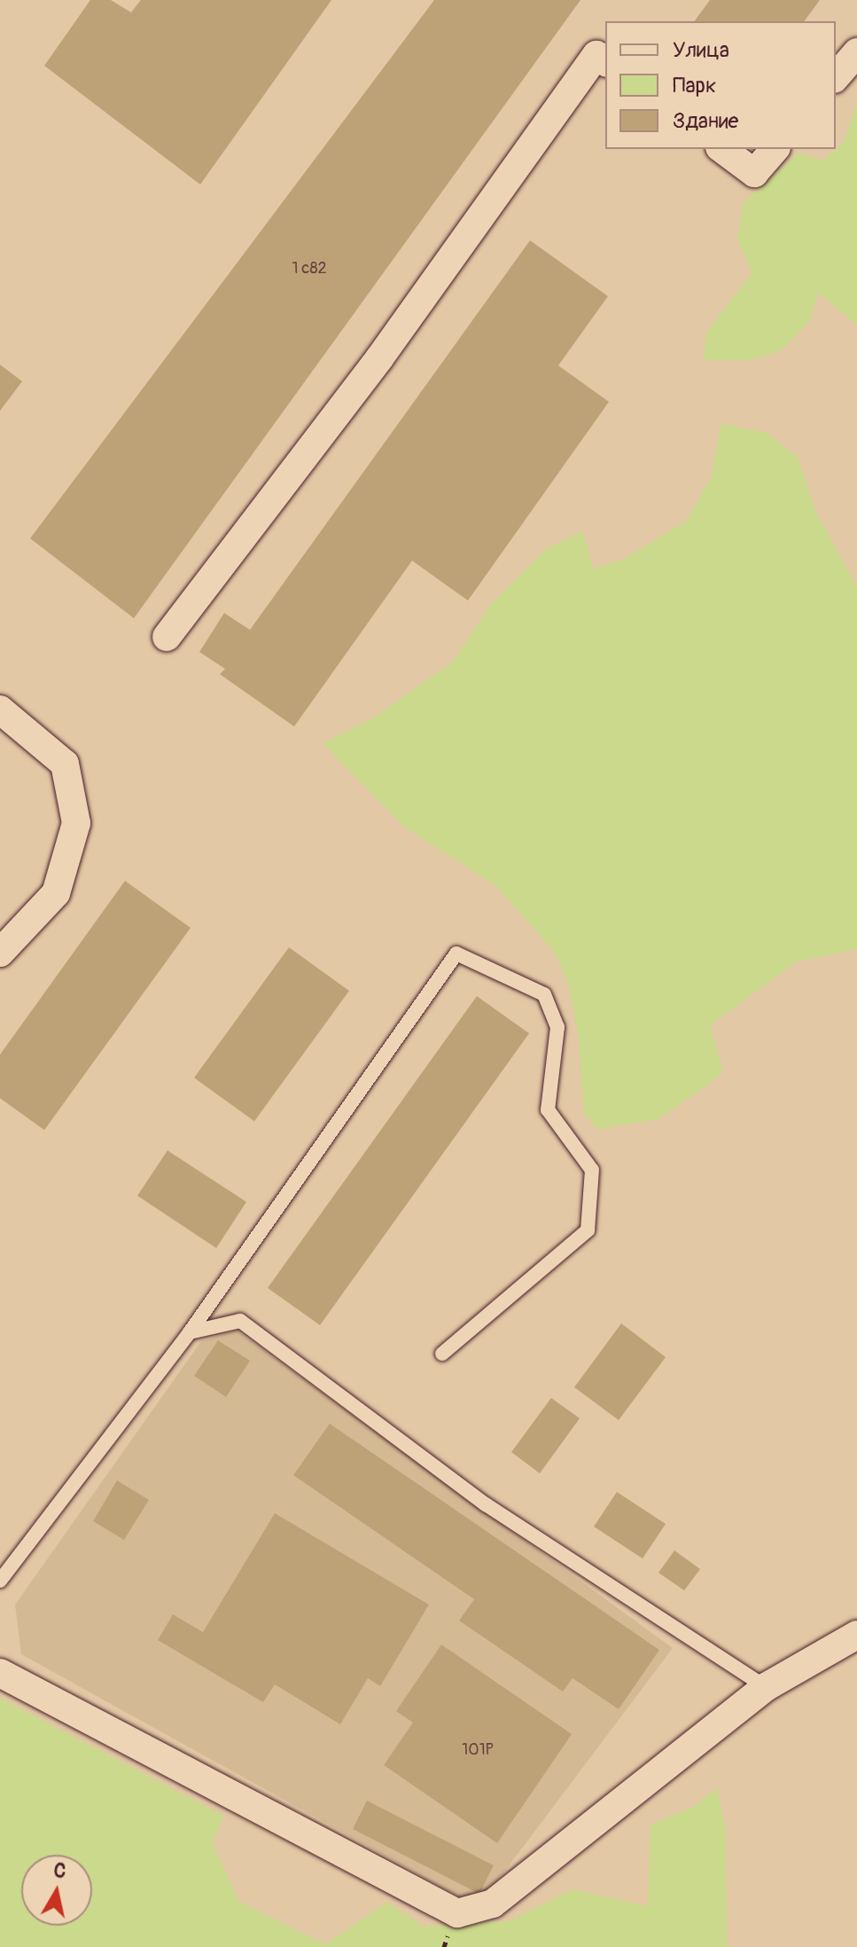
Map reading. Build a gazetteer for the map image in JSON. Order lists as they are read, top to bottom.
{
  "house_numbers": ["1 с82", "101Р"],
  "legend": ["Улица", "Парк", "Здание"],
  "north": "top"
}
